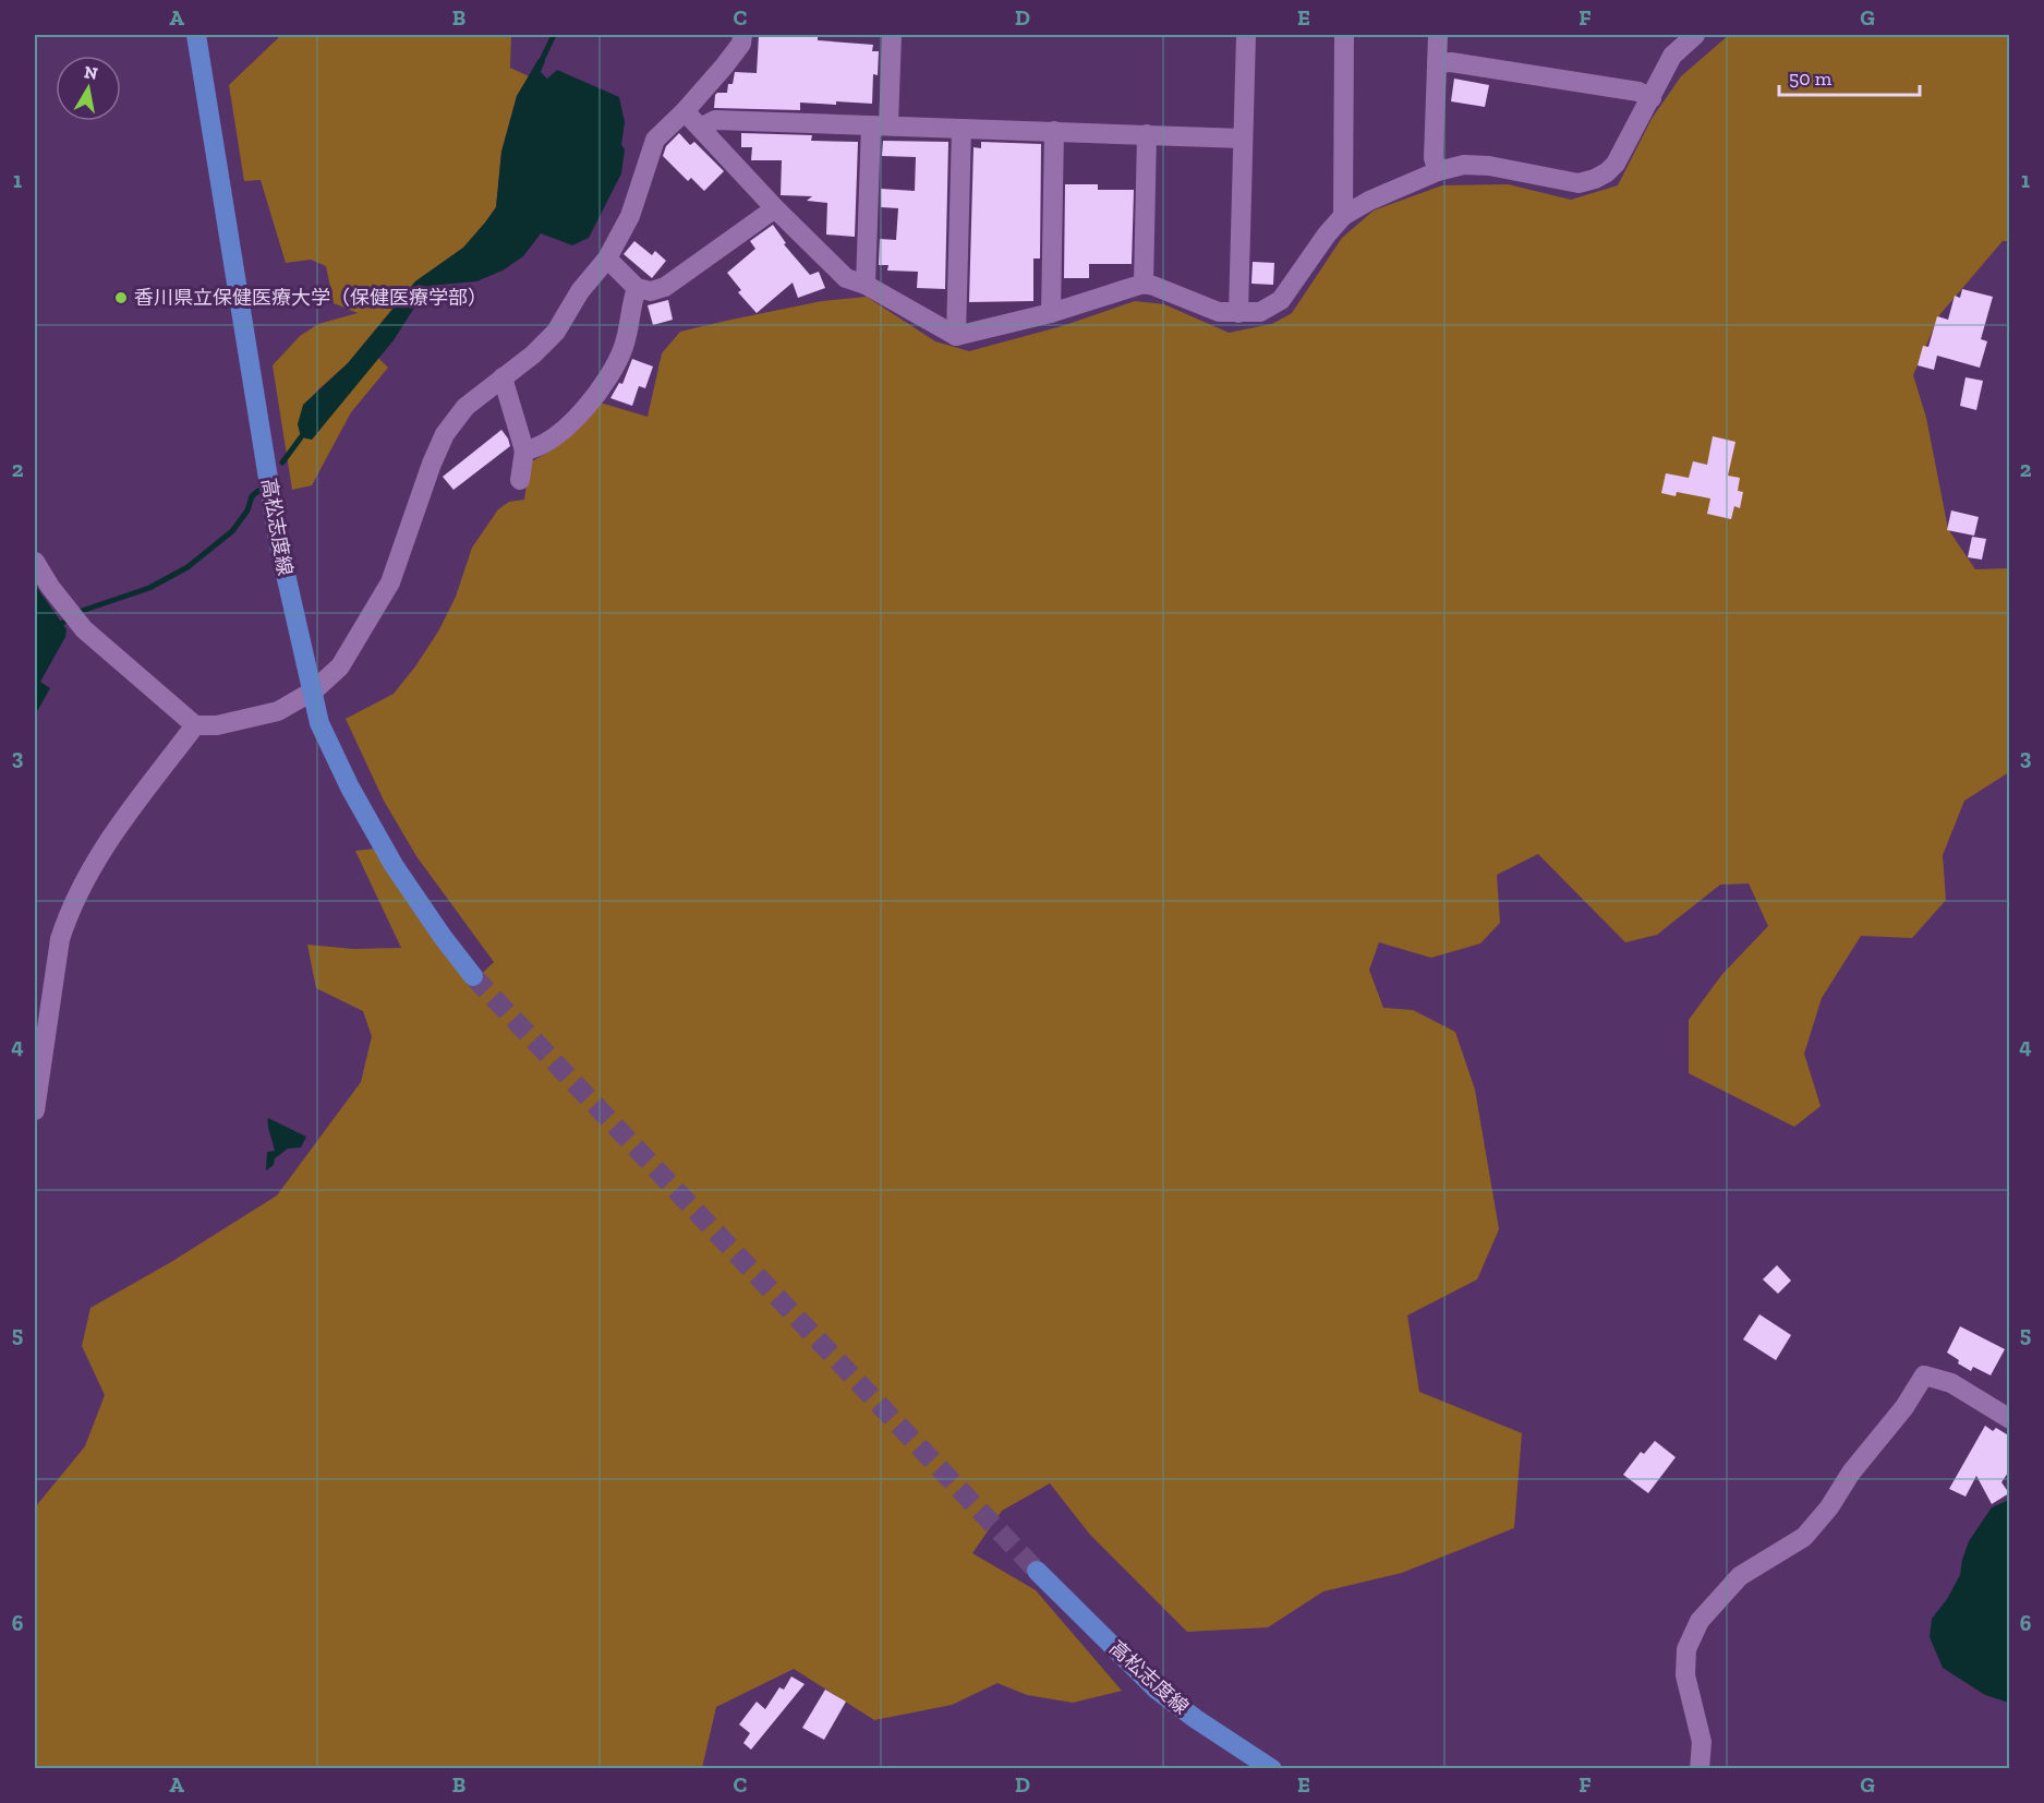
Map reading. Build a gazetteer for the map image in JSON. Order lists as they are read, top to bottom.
{
  "streets": {
    "main road": ["高松志度線"]
  },
  "places": ["香川県立保健医療大学（保健医療学部）"],
  "scale_bar": "50 m",
  "north": "top",
  "grid": {
    "columns": [
      "A",
      "B",
      "C",
      "D",
      "E",
      "F",
      "G"
    ],
    "rows": [
      "1",
      "2",
      "3",
      "4",
      "5",
      "6"
    ]
  }
}
